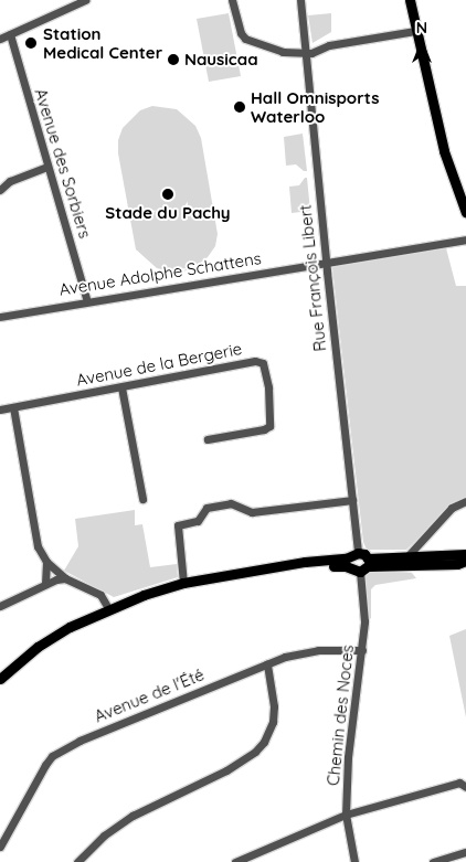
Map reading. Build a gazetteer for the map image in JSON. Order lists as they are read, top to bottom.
{
  "streets": {
    "street": [
      "Avenue des Sorbiers",
      "Avenue Adolphe Schattens",
      "Rue François Libert",
      "Avenue de la Bergerie",
      "Avenue de l'Été",
      "Chemin des Noces"
    ]
  },
  "crossings": [
    ["Avenue des Sorbiers", "Avenue Adolphe Schattens"],
    ["Avenue Adolphe Schattens", "Rue François Libert"],
    ["Avenue de l'Été", "Chemin des Noces"]
  ],
  "places": [
    "Station Medical Center",
    "Nausicaa",
    "Hall Omnisports Waterloo",
    "Stade du Pachy"
  ],
  "north": "top"
}
